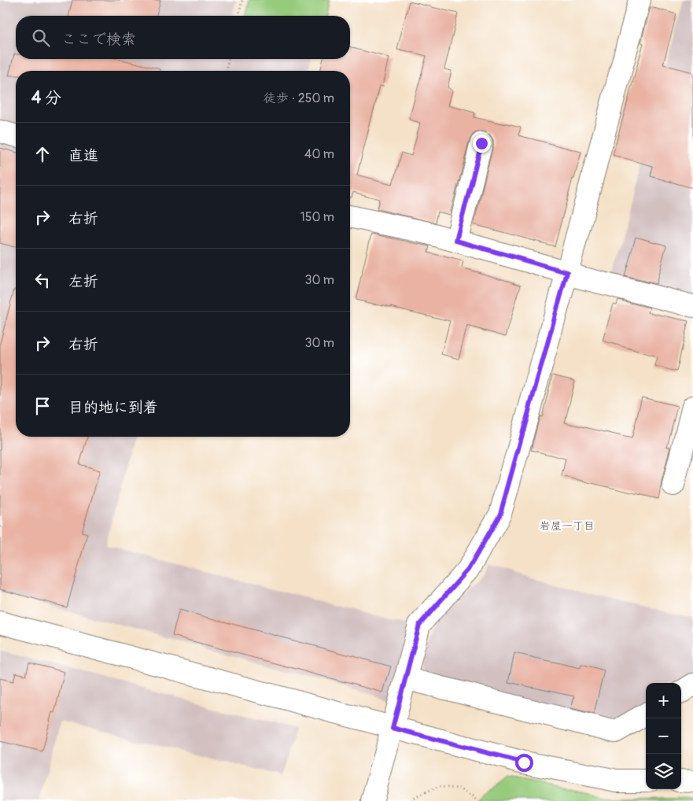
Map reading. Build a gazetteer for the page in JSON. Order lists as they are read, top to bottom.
{
  "districts": ["岩屋一丁目"],
  "page": {
    "search": "ここで検索",
    "heading": ["4 分", "徒歩 · 250 m"],
    "list": [
      ["直進", "40 m"],
      ["右折", "150 m"],
      ["左折", "30 m"],
      ["右折", "30 m"],
      "目的地に到着"
    ],
    "map_buttons": ["+", "−"]
  }
}
